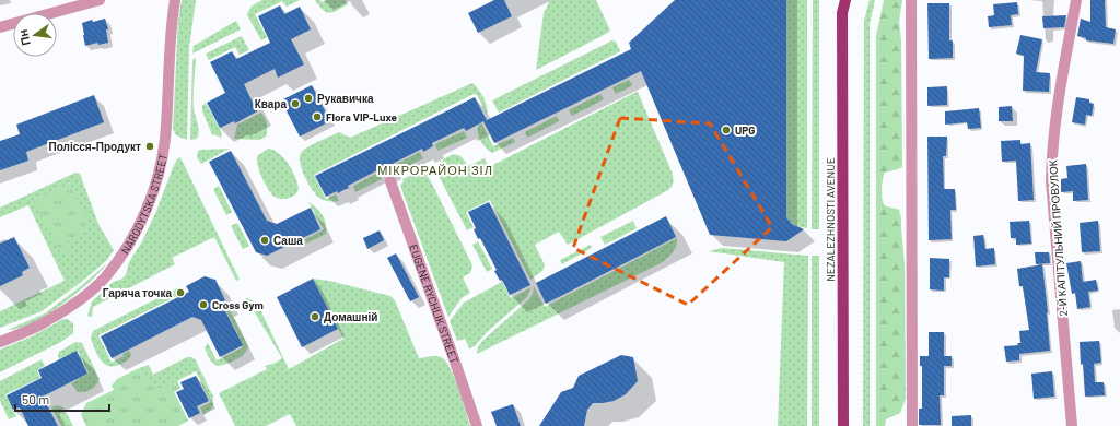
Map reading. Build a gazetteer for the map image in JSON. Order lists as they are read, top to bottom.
{
  "streets": {
    "main road": ["NEZALEZHNOSTI AVENUE"],
    "street": ["NARODYTSKA STREET", "2-Й КАПІТУЛЬНИЙ ПРОВУЛОК", "EUGENE RYCHLIK STREET"]
  },
  "districts": ["МІКРОРАЙОН ЗІЛ"],
  "places": [
    "Рукавичка",
    "Квара",
    "Flora VIP-Luxe",
    "UPG",
    "Полісся-Продукт",
    "Саша",
    "Гаряча точка",
    "Cross Gym",
    "Домашній"
  ],
  "scale_bar": "50 m",
  "north": "left"
}
